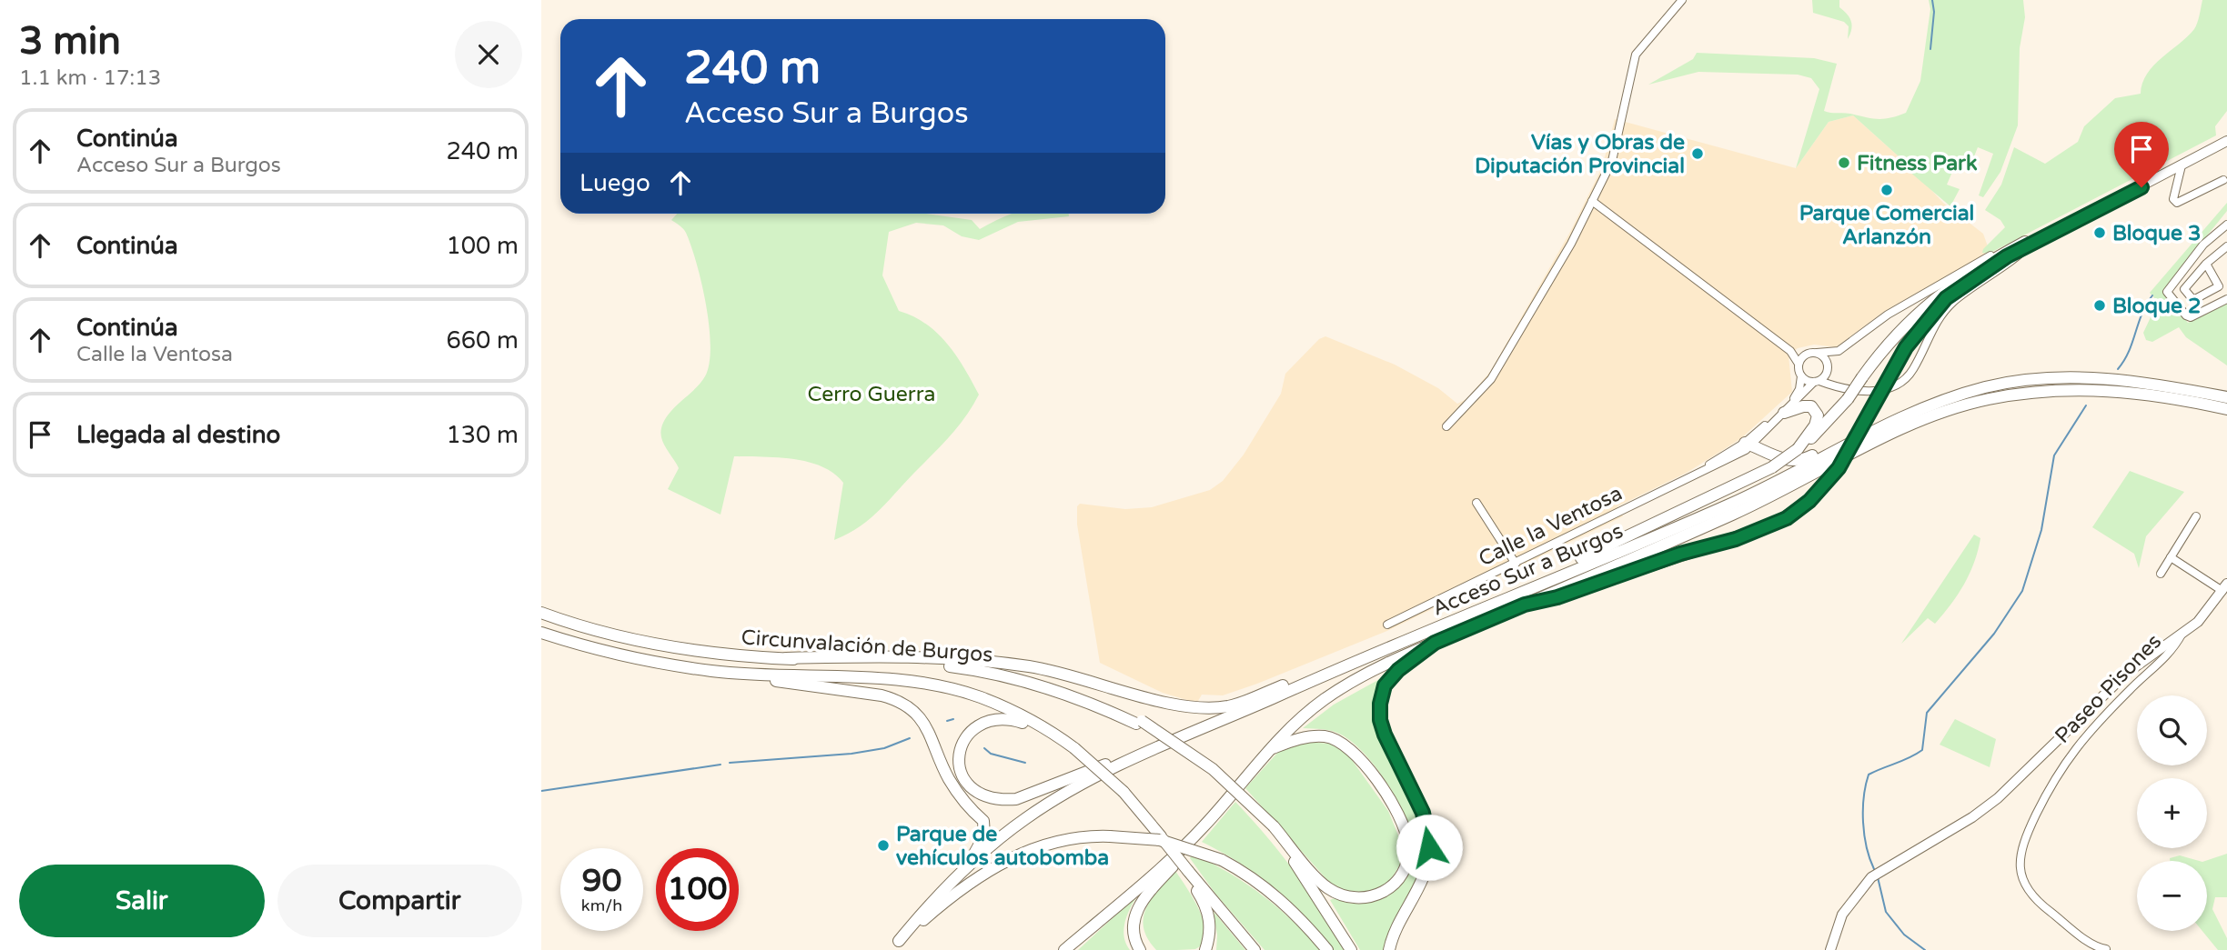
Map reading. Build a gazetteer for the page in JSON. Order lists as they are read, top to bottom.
{
  "streets": {
    "highway": ["Acceso Sur a Burgos", "Circunvalación de Burgos"],
    "main road": ["Paseo Pisones"],
    "street": ["Calle la Ventosa"]
  },
  "parks": ["Cerro Guerra"],
  "places": [
    "Vías y Obras de Diputación Provincial",
    "Fitness Park",
    "Parque Comercial Arlanzón",
    "Bloque 3",
    "Bloque 2",
    "Parque de vehículos autobomba"
  ],
  "page": {
    "heading": ["3 min", "1.1 km · 17:13"],
    "turn": ["240 m", "Acceso Sur a Burgos"],
    "list": [
      {
        "name": "Continúa",
        "note": "Acceso Sur a Burgos",
        "value": "240 m"
      },
      {
        "name": "Continúa",
        "value": "100 m"
      },
      {
        "name": "Continúa",
        "note": "Calle la Ventosa",
        "value": "660 m"
      },
      {
        "name": "Llegada al destino",
        "value": "130 m"
      }
    ],
    "then": "Luego",
    "map_buttons": ["+", "−"],
    "speed": "90 km/h",
    "limit": "100",
    "buttons": ["Salir", "Compartir"]
  }
}
